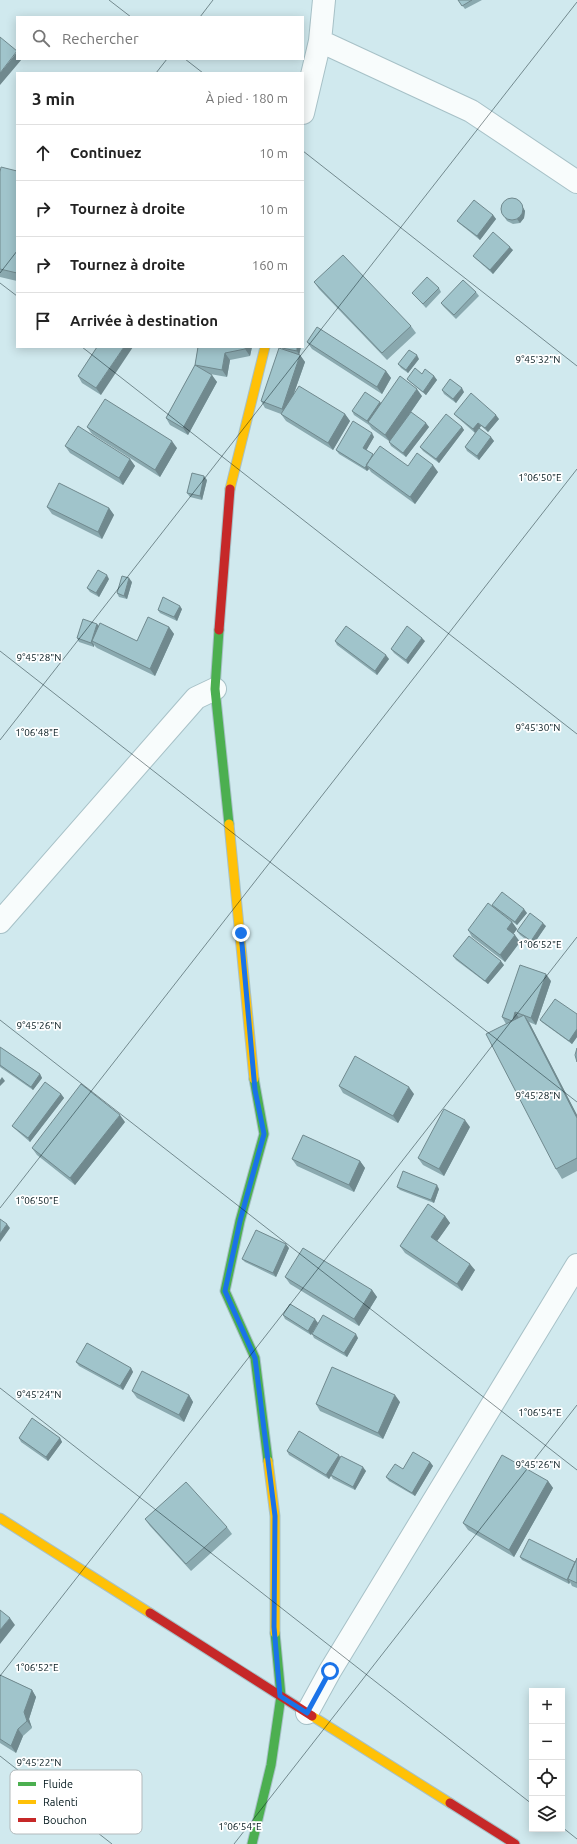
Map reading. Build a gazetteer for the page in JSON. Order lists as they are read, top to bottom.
{
  "legend": ["Fluide", "Ralenti", "Bouchon"],
  "page": {
    "search": "Rechercher",
    "heading": ["3 min", "À pied · 180 m"],
    "list": [
      ["Continuez", "10 m"],
      ["Tournez à droite", "10 m"],
      ["Tournez à droite", "160 m"],
      "Arrivée à destination"
    ],
    "map_buttons": ["+", "−"]
  },
  "coordinates": [
    "9°45'32\"N",
    "1°06'50\"E",
    "9°45'28\"N",
    "9°45'30\"N",
    "1°06'48\"E",
    "1°06'52\"E",
    "9°45'26\"N",
    "9°45'24\"N",
    "1°06'54\"E",
    "9°45'22\"N"
  ]
}
